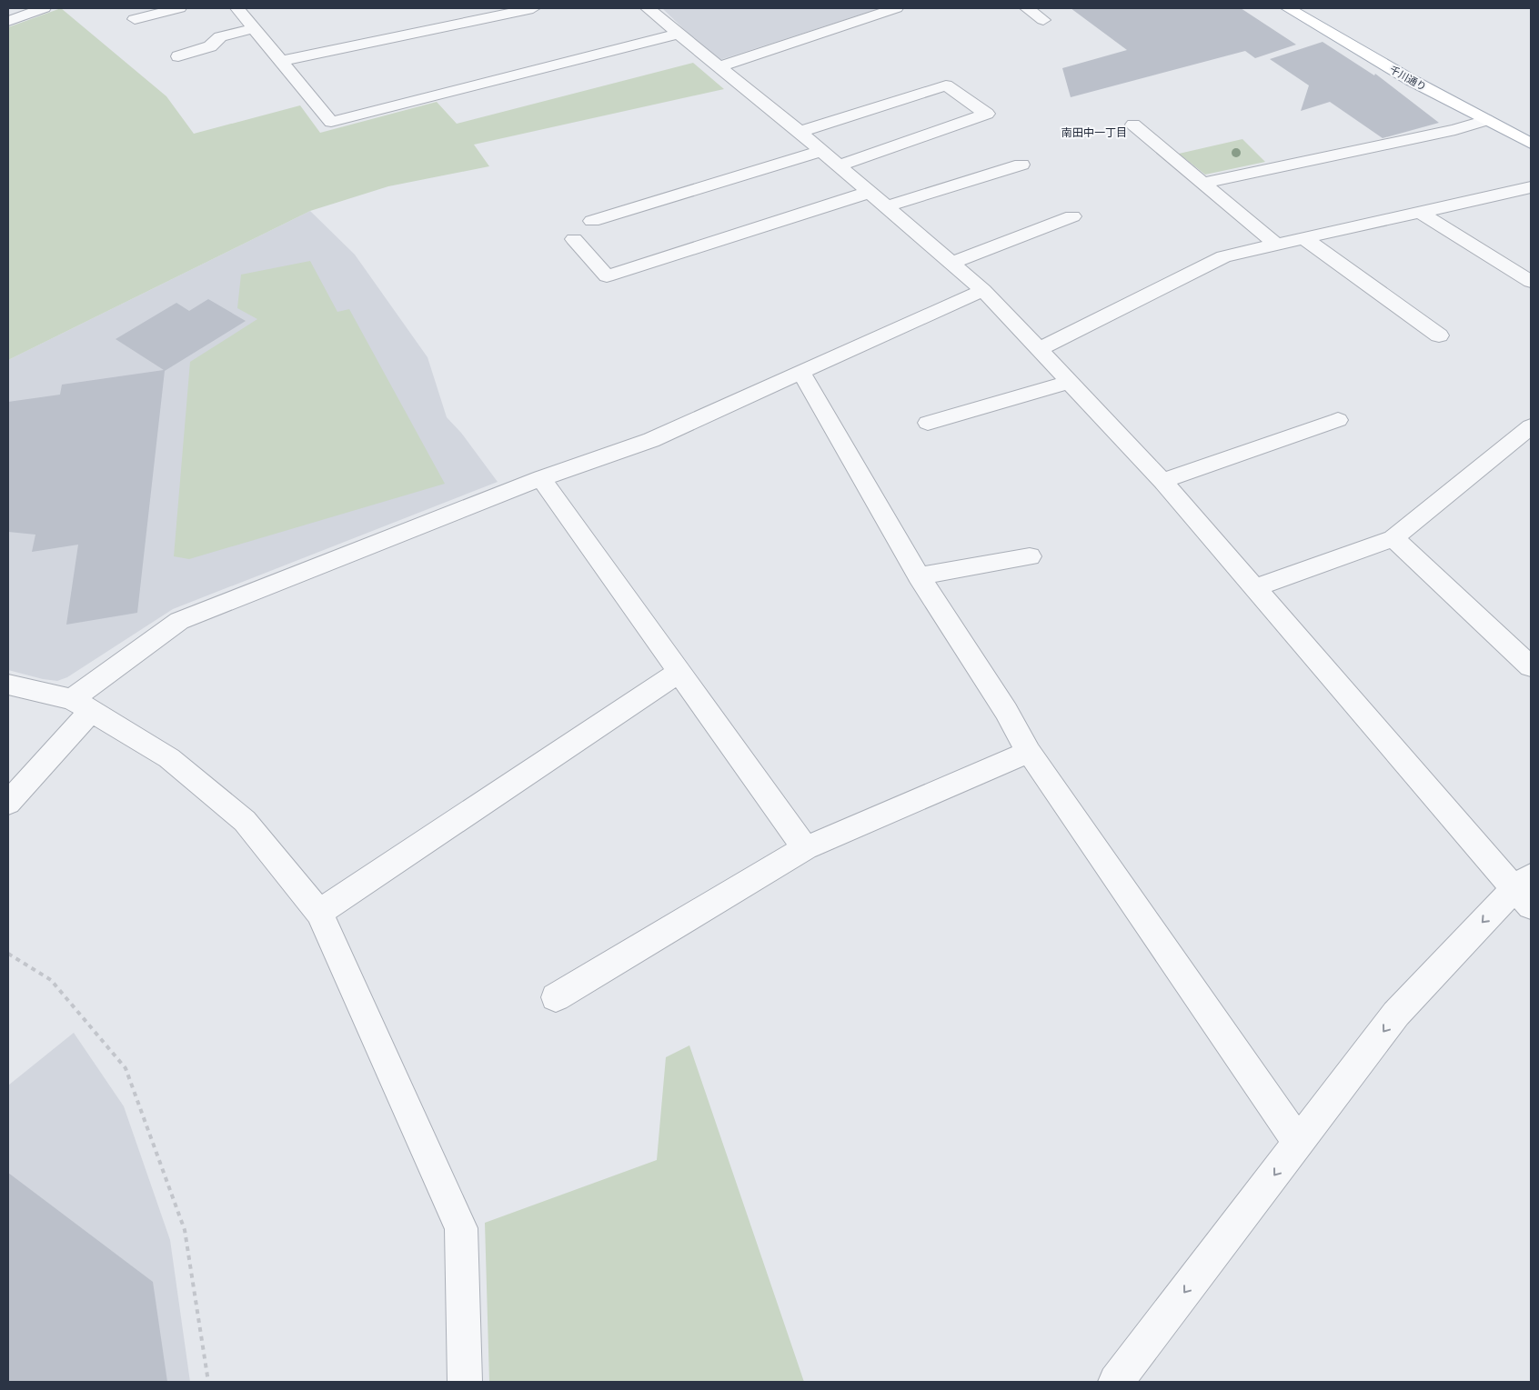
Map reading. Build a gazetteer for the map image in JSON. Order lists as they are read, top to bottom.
{
  "streets": {
    "main road": ["千川通り"]
  },
  "districts": ["南田中一丁目"]
}
